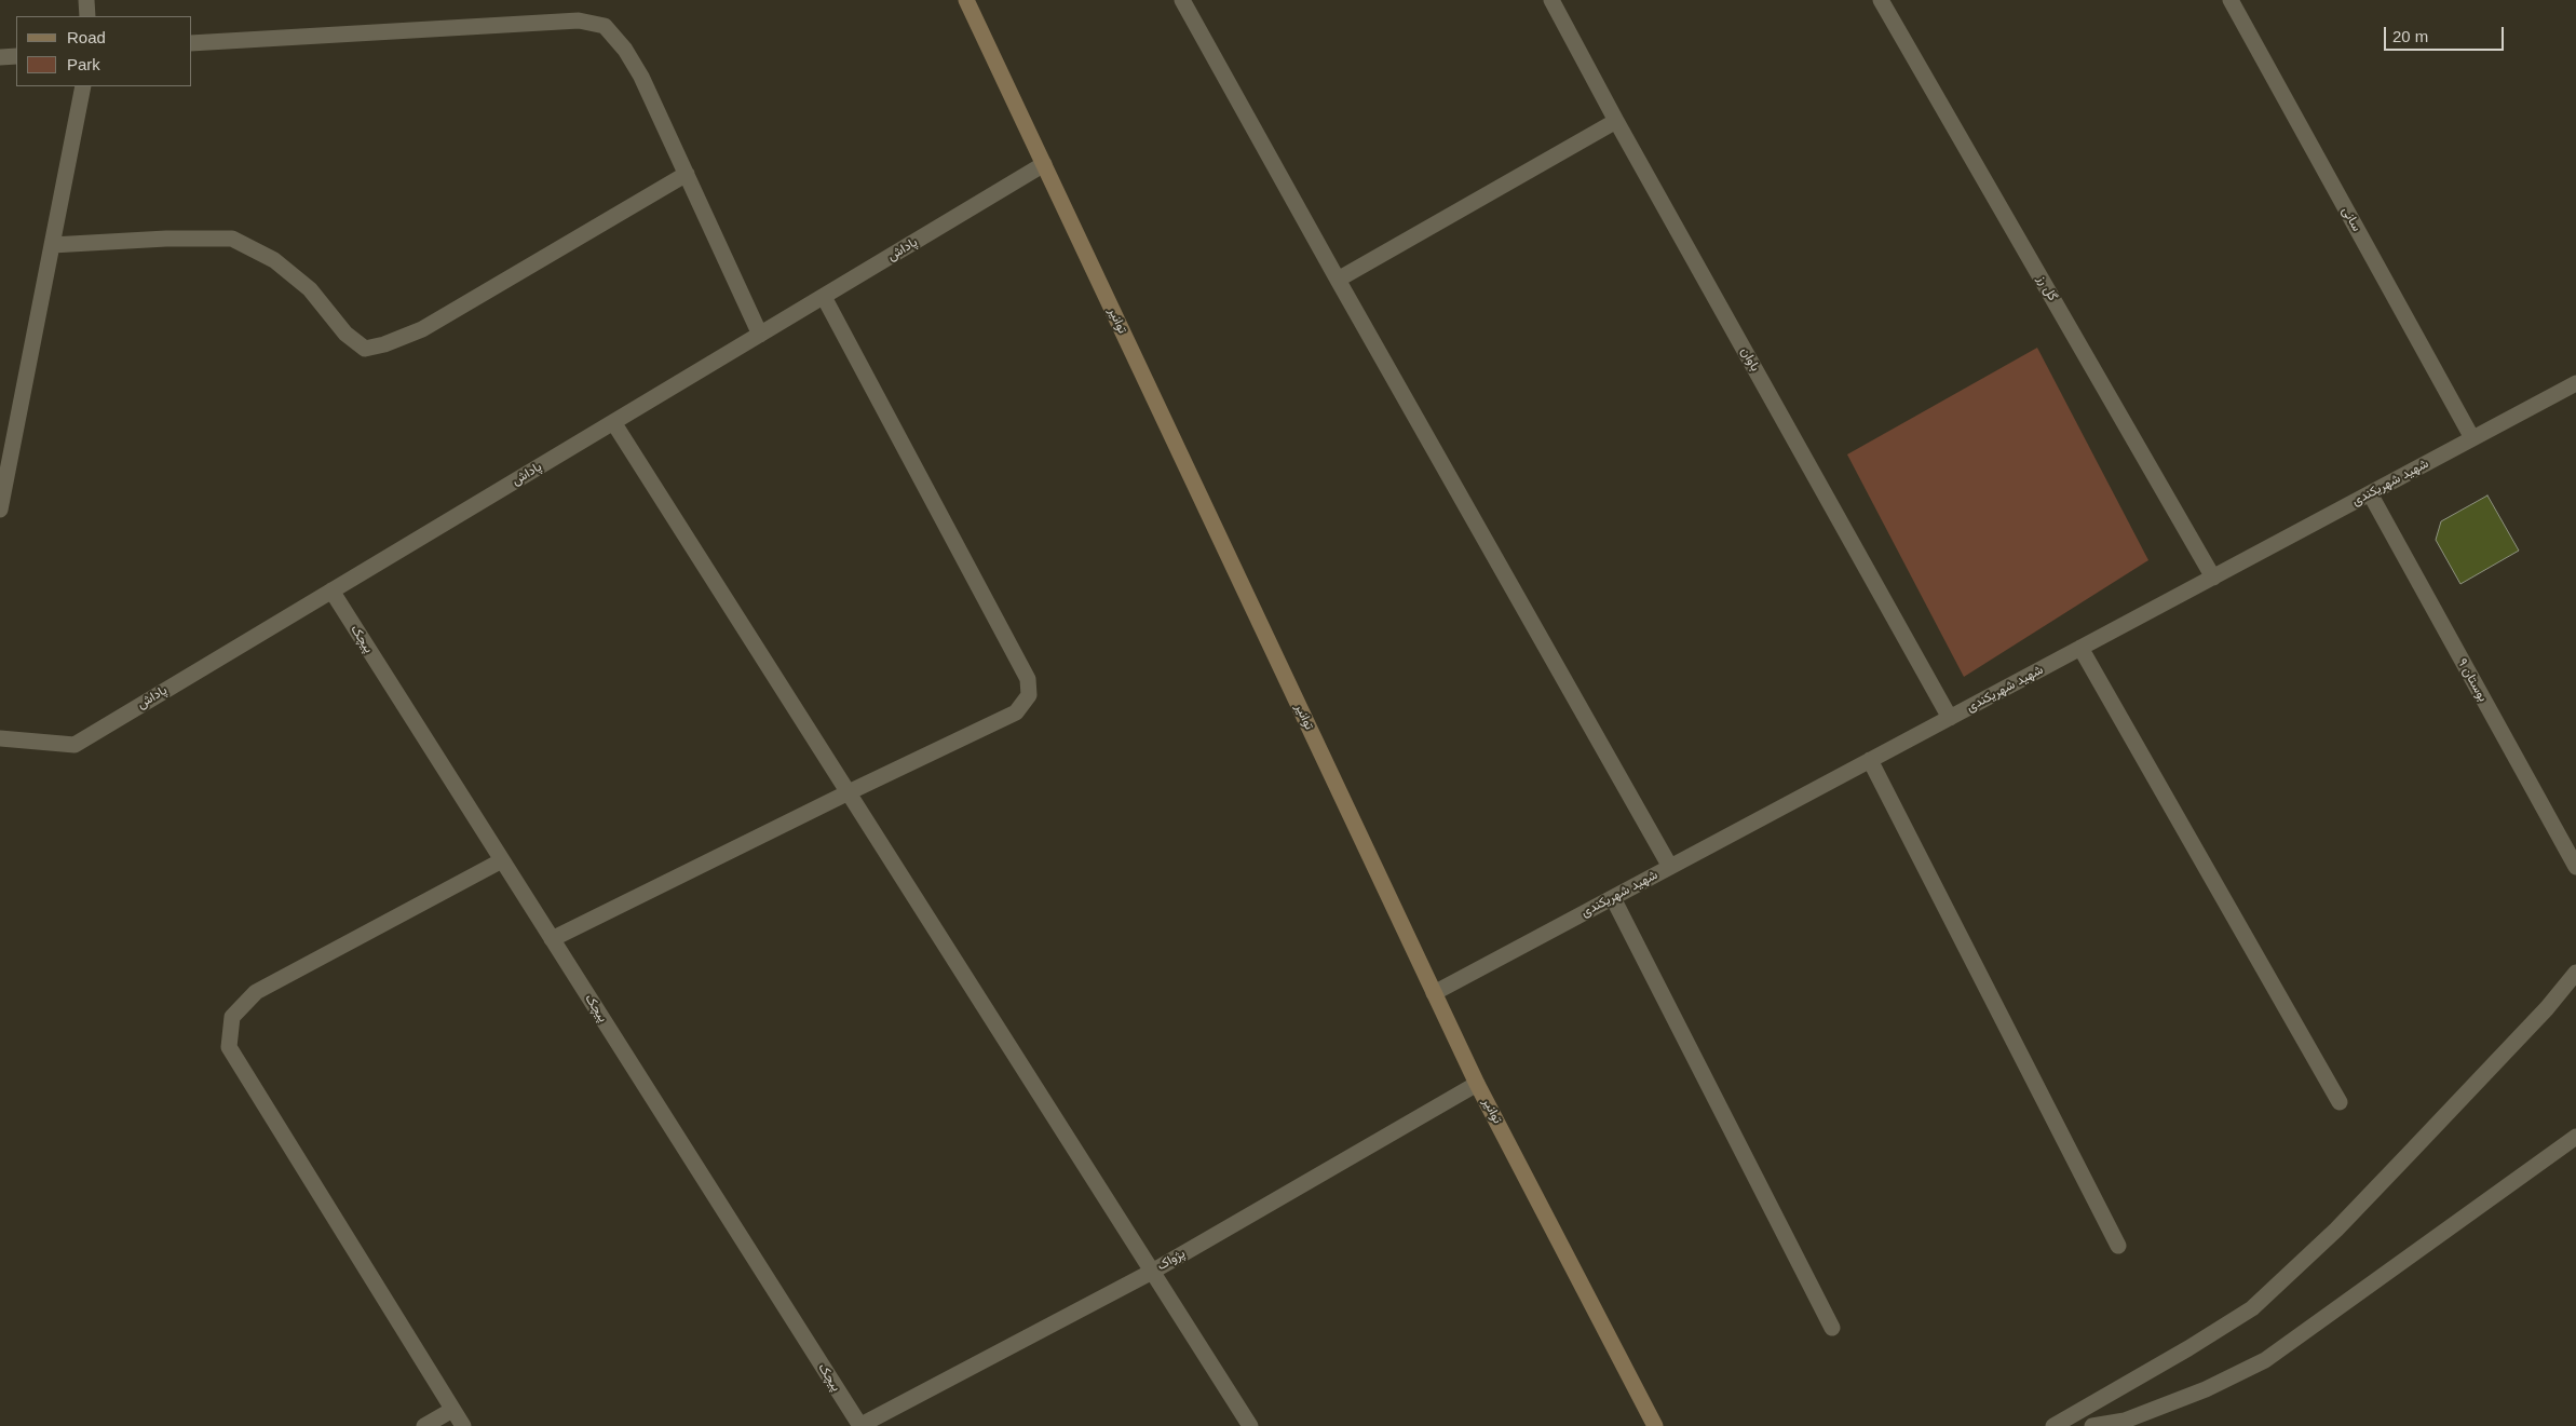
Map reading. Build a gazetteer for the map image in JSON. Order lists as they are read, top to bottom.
{
  "streets": {
    "street": [
      "سانی",
      "پاداش",
      "گل رز",
      "توانیر",
      "باوان",
      "شهید شهریکندی",
      "پیچک",
      "بوستان ۹",
      "پژواک"
    ]
  },
  "crossings": [
    ["سانی", "شهید شهریکندی"],
    ["پاداش", "توانیر"],
    ["پاداش", "پیچک"],
    ["گل رز", "شهید شهریکندی"],
    ["توانیر", "شهید شهریکندی"],
    ["توانیر", "پژواک"],
    ["باوان", "شهید شهریکندی"],
    ["شهید شهریکندی", "بوستان ۹"],
    ["پیچک", "پژواک"]
  ],
  "legend": ["Road", "Park"],
  "scale_bar": "20 m"
}
